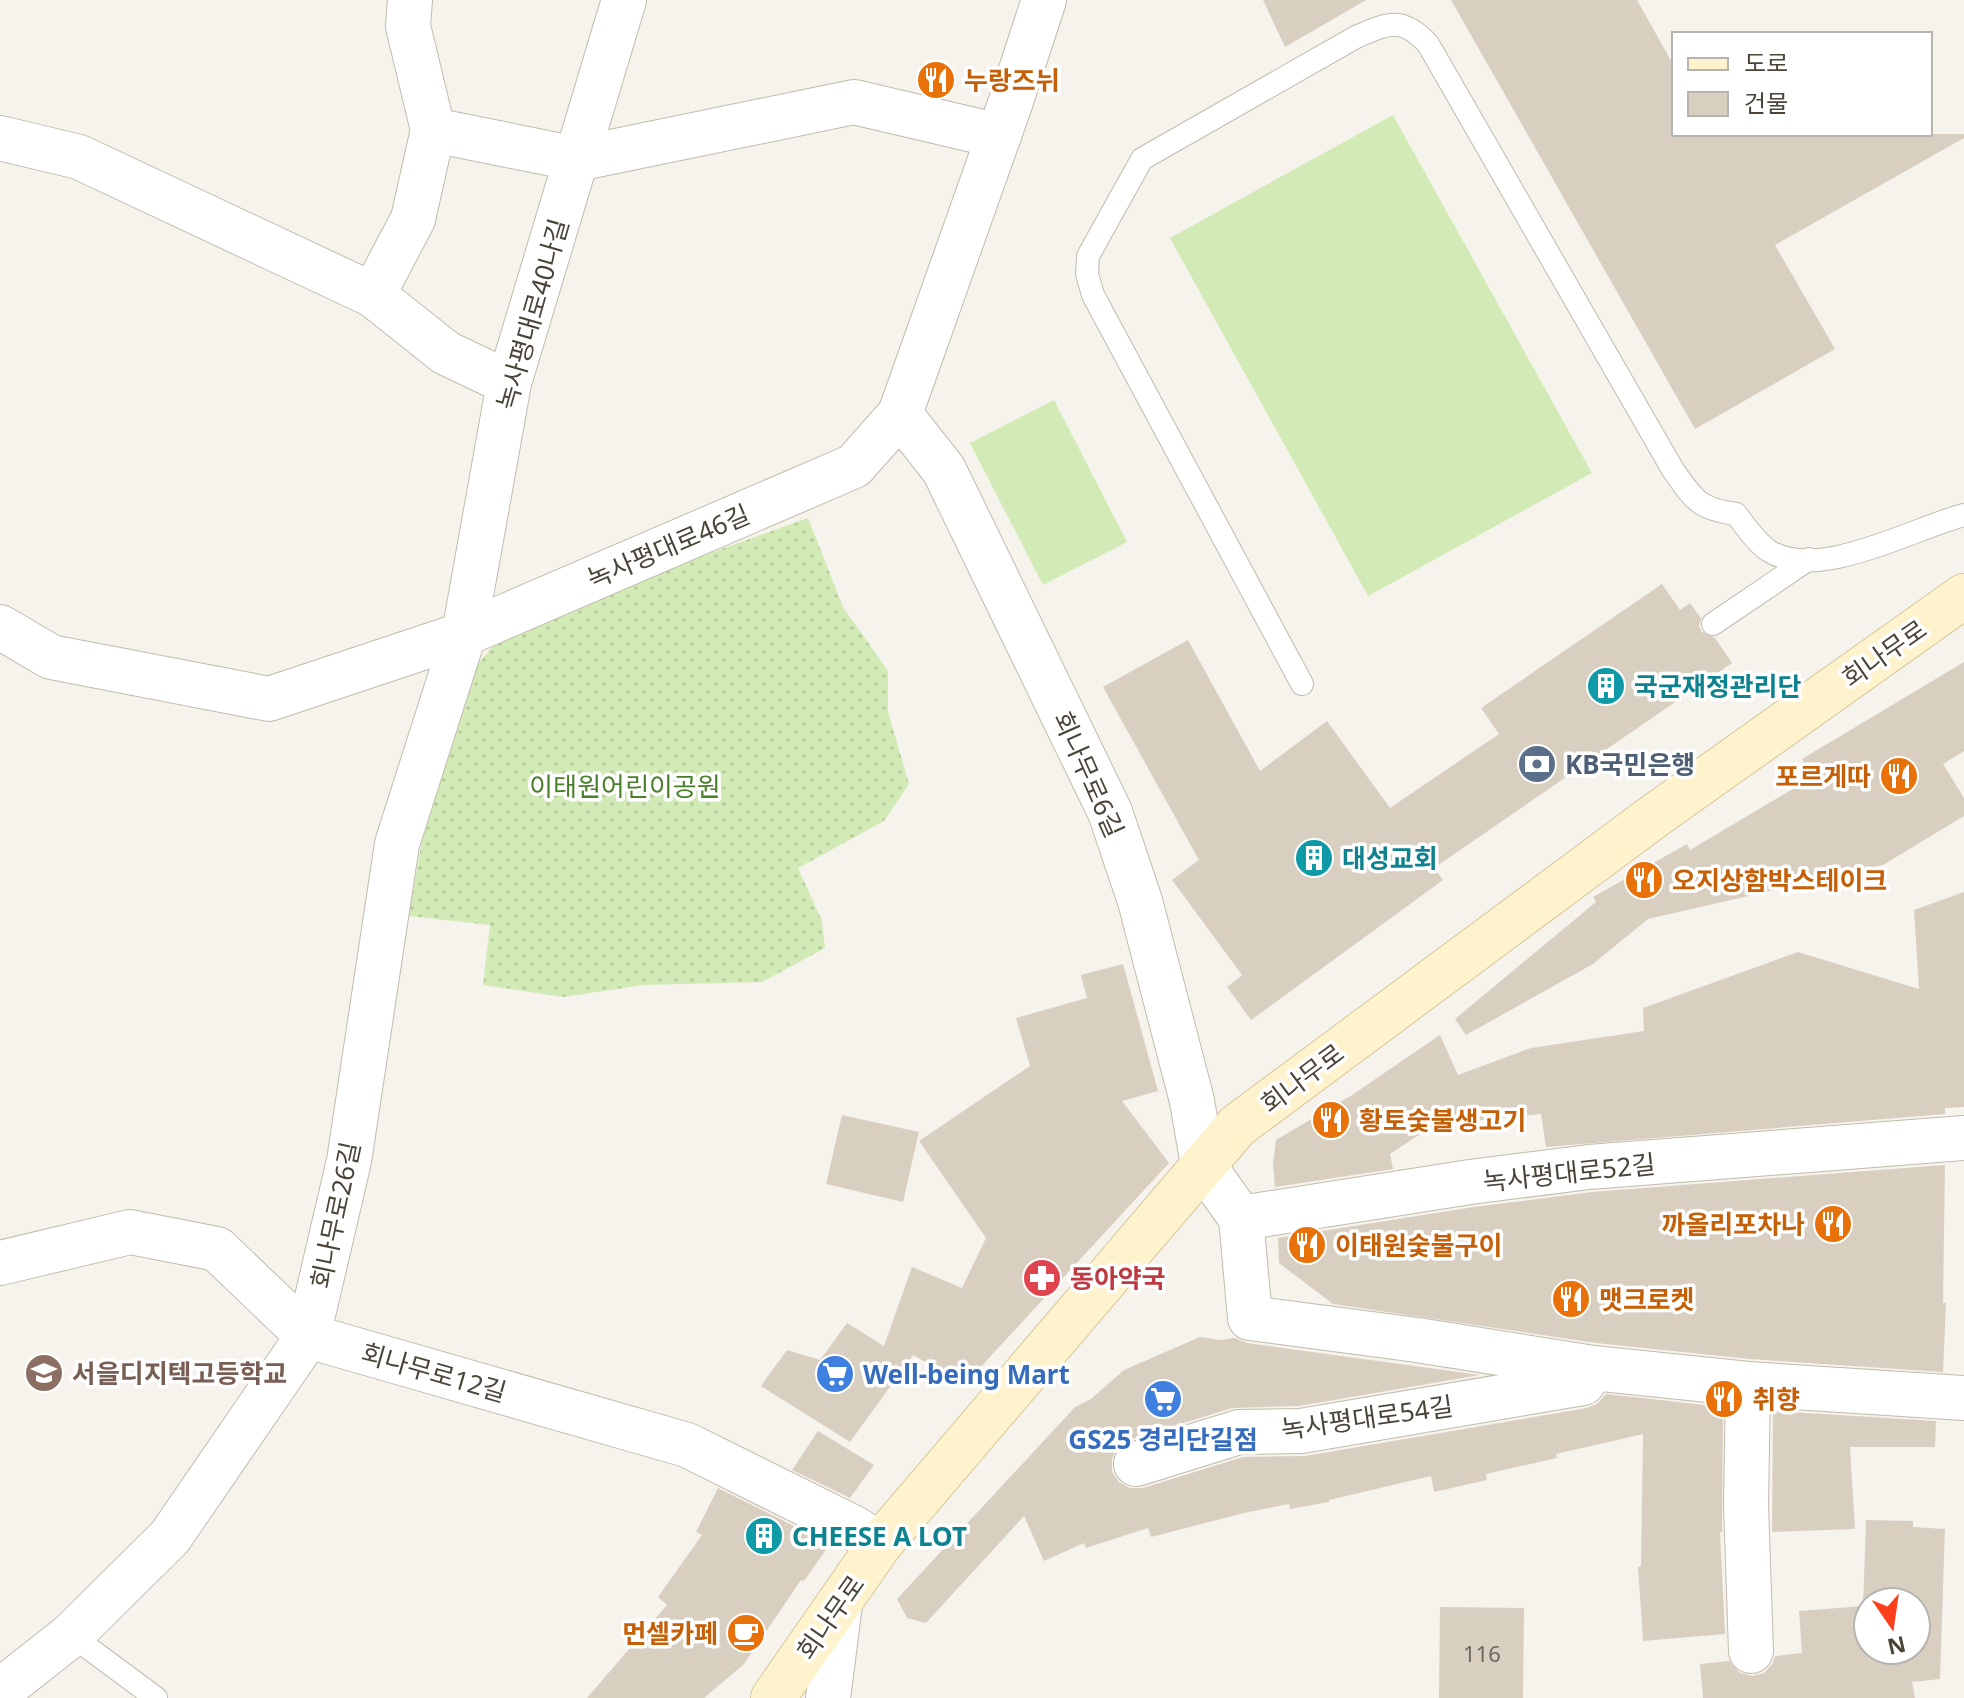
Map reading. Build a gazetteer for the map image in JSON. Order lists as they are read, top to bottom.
{
  "streets": {
    "main road": ["회나무로"],
    "street": [
      "녹사평대로40나길",
      "녹사평대로46길",
      "회나무로6길",
      "녹사평대로52길",
      "회나무로26길",
      "회나무로12길",
      "녹사평대로54길"
    ]
  },
  "crossings": [
    ["녹사평대로40나길", "녹사평대로46길"],
    ["녹사평대로40나길", "회나무로26길"],
    ["녹사평대로46길", "회나무로6길"],
    ["녹사평대로46길", "회나무로26길"],
    ["회나무로", "회나무로6길"],
    ["회나무로", "회나무로12길"],
    ["회나무로26길", "회나무로12길"]
  ],
  "parks": ["이태원어린이공원"],
  "places": {
    "restaurant": [
      "누랑즈뉘",
      "포르게따",
      "오지상함박스테이크",
      "황토숯불생고기",
      "까올리포차나",
      "이태원숯불구이",
      "맷크로켓",
      "취향"
    ],
    "building": ["국군재정관리단", "대성교회", "CHEESE A LOT"],
    "bank": ["KB국민은행"],
    "pharmacy": ["동아약국"],
    "school or university": ["서을디지텍고등학교"],
    "supermarket": ["Well-being Mart", "GS25 경리단길점"],
    "cafe": ["먼셀카페"]
  },
  "house_numbers": ["116"],
  "legend": ["도로", "건물"],
  "north": "bottom"
}
